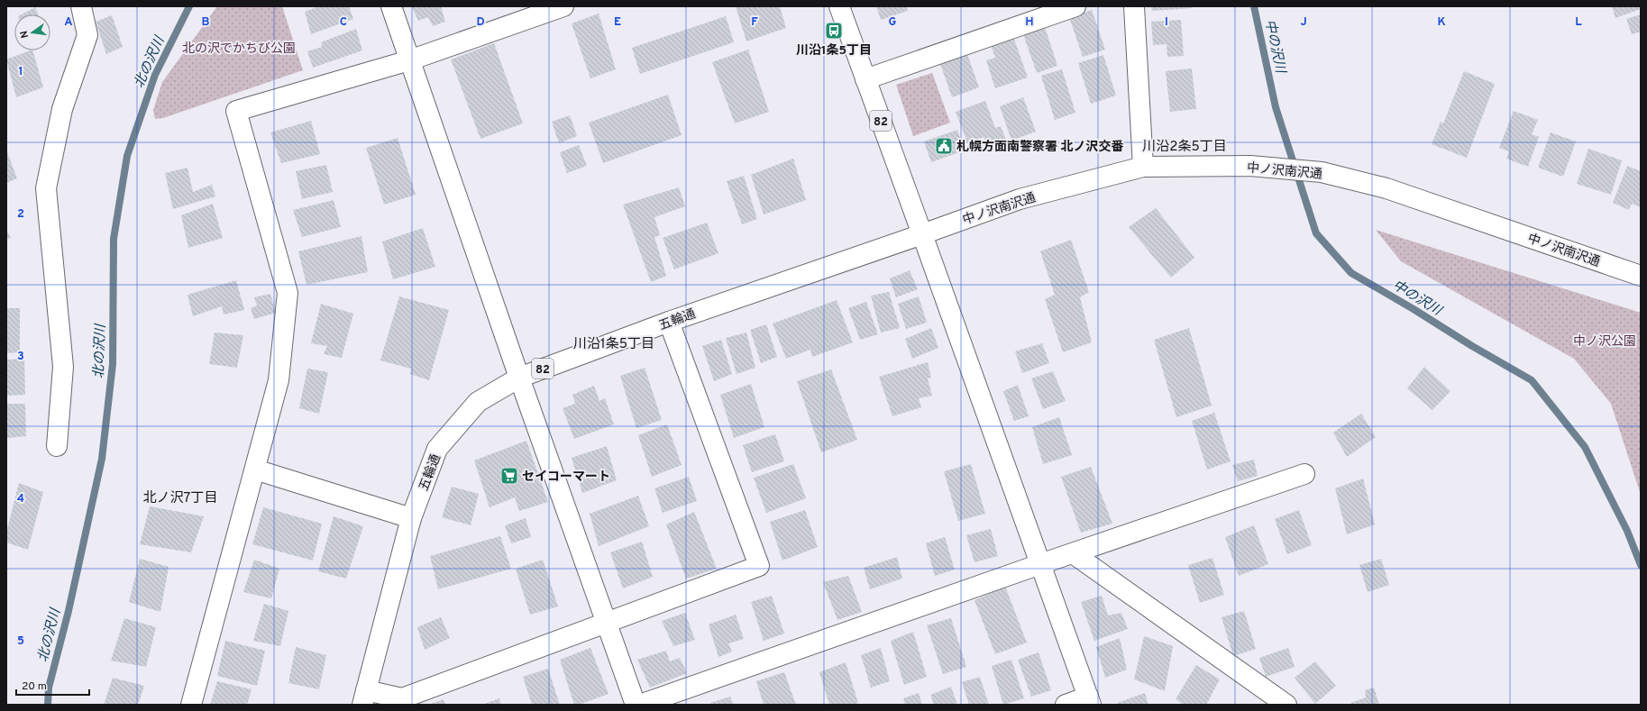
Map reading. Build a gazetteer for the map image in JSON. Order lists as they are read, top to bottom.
{
  "streets": {
    "street": ["82", "中ノ沢南沢通", "五輪通"]
  },
  "crossings": [
    ["82", "中ノ沢南沢通"],
    ["82", "五輪通"],
    ["中ノ沢南沢通", "五輪通"]
  ],
  "districts": ["川沿2条5丁目", "川沿1条5丁目", "北ノ沢7丁目"],
  "water": ["中の沢川", "北の沢川"],
  "parks": ["北の沢でかちび公園", "中ノ沢公園"],
  "places": {
    "bus stop": ["川沿1条5丁目"],
    "public building": ["札幌方面南警察署 北ノ沢交番"],
    "supermarket": ["セイコーマート"]
  },
  "scale_bar": "20 m",
  "north": "left",
  "grid": {
    "columns": [
      "A",
      "B",
      "C",
      "D",
      "E",
      "F",
      "G",
      "H",
      "I",
      "J",
      "K",
      "L"
    ],
    "rows": [
      "1",
      "2",
      "3",
      "4",
      "5"
    ]
  }
}
